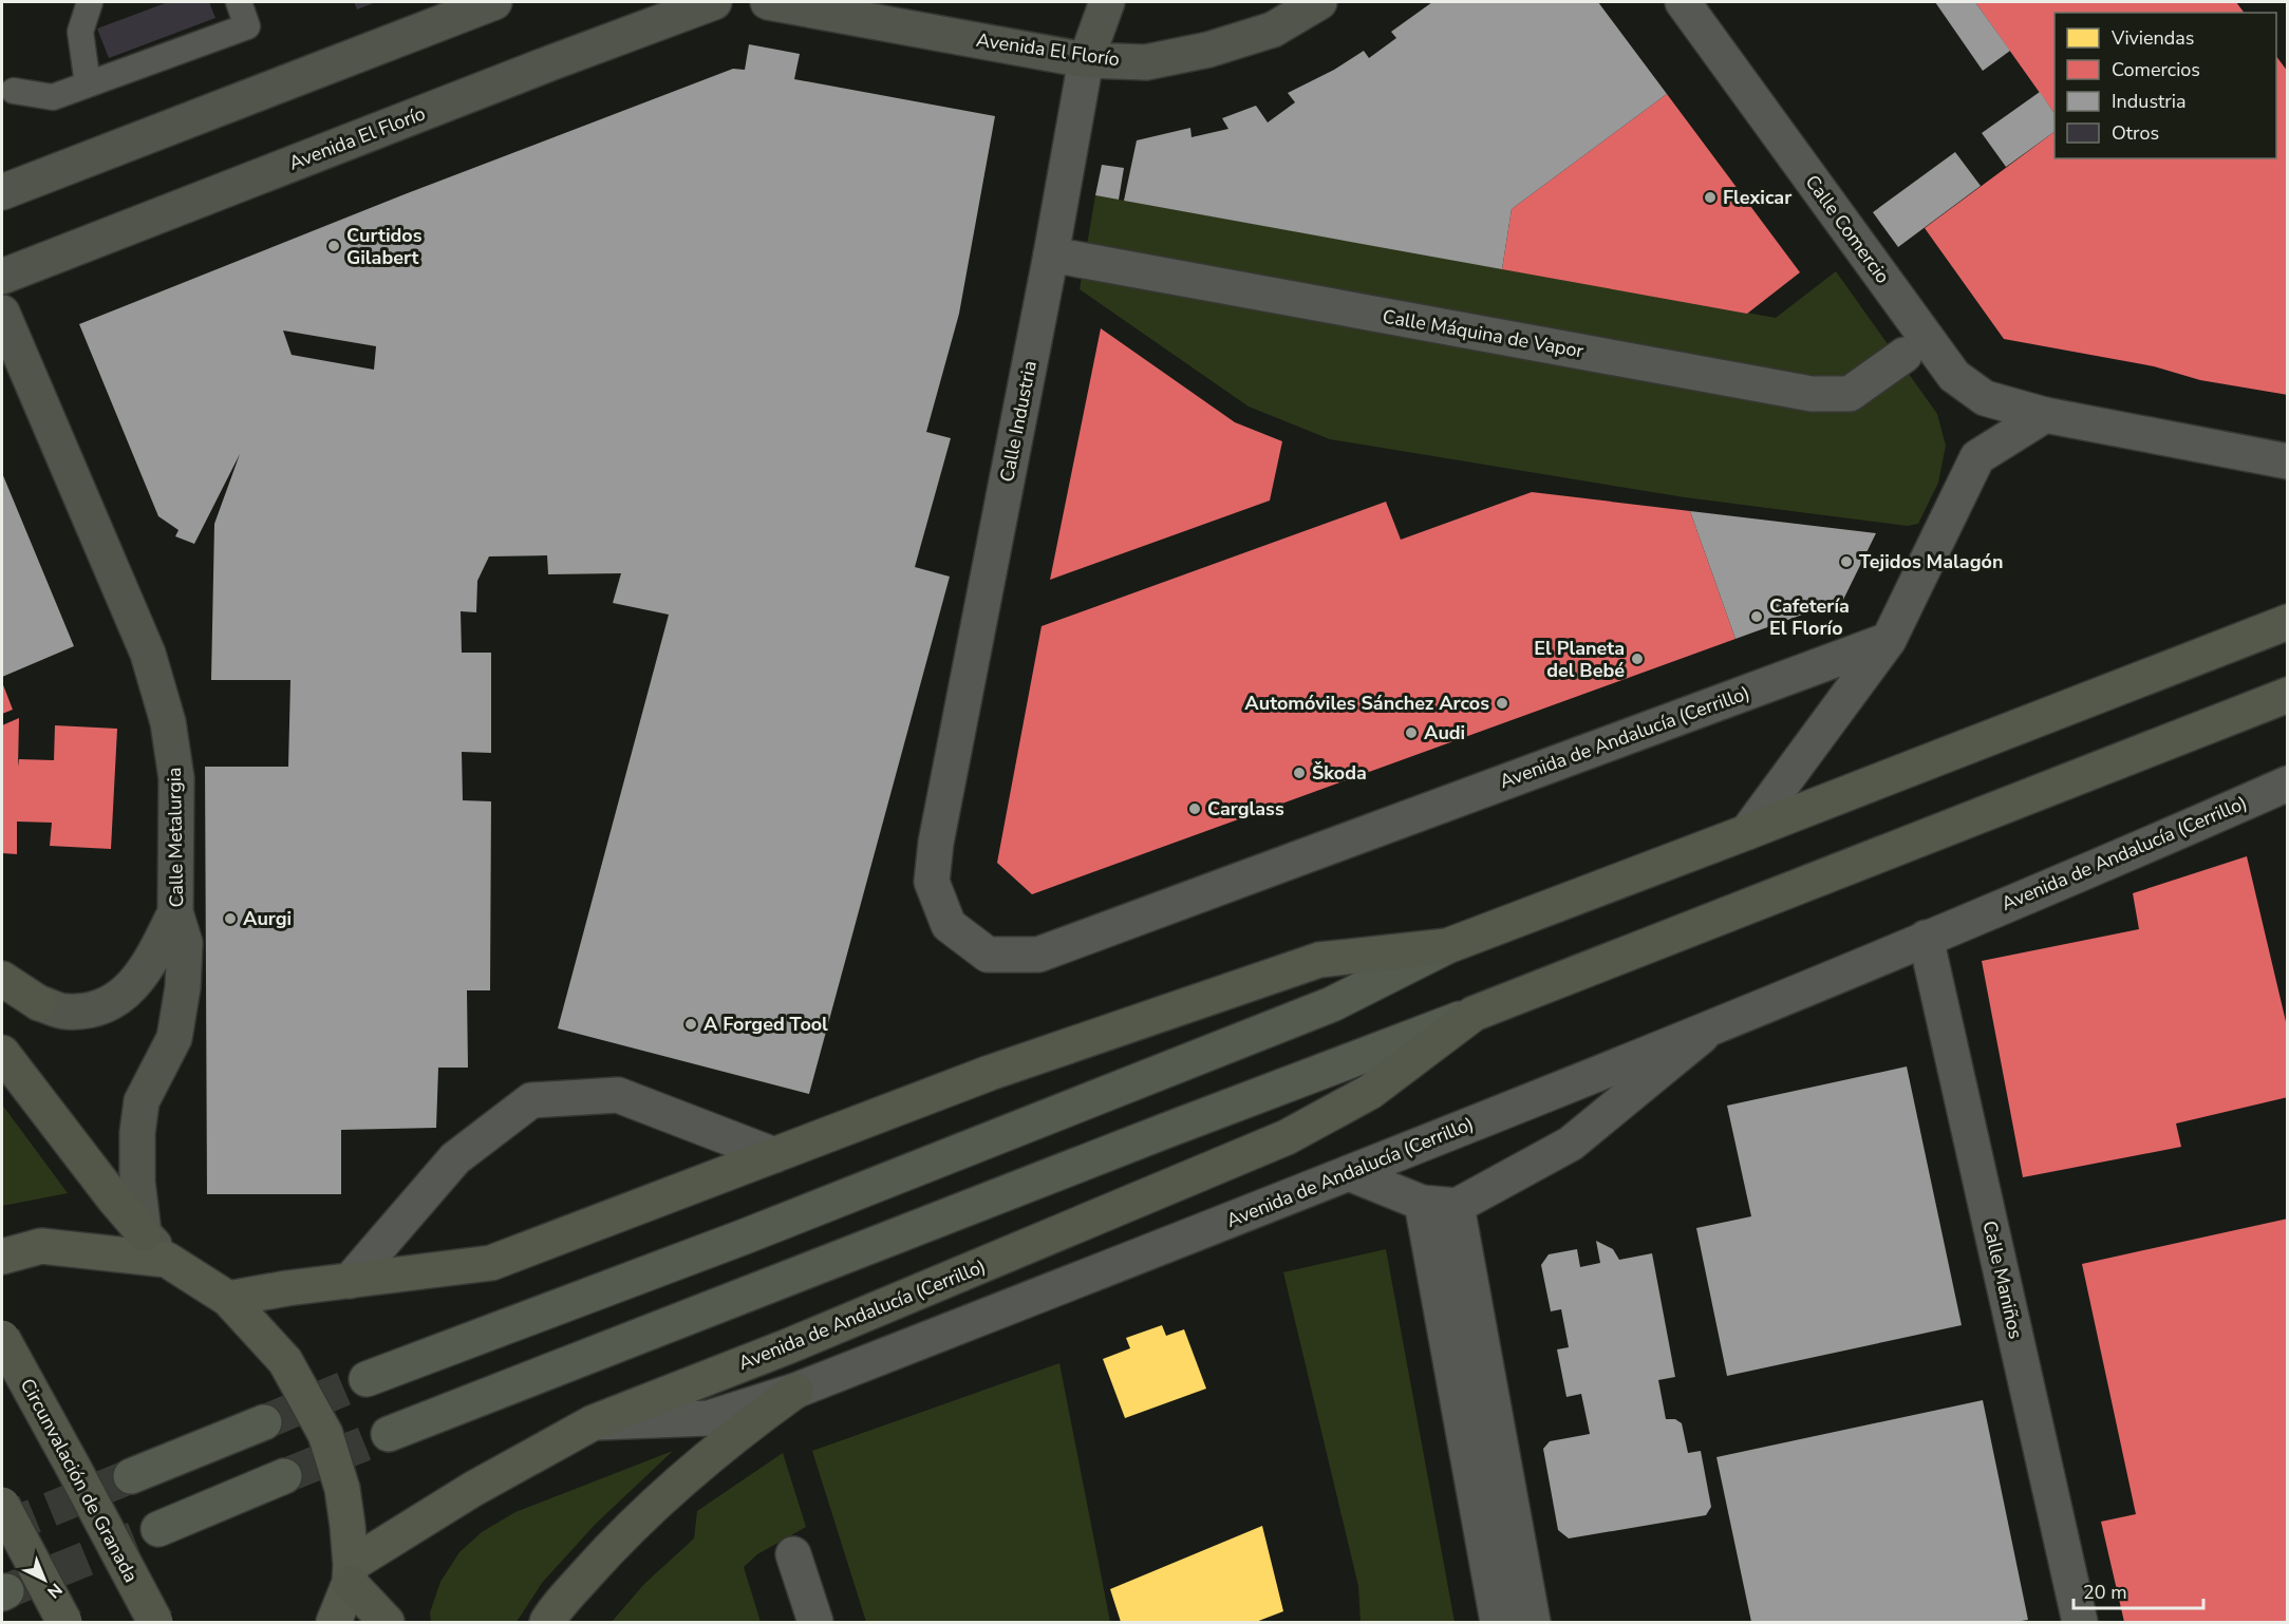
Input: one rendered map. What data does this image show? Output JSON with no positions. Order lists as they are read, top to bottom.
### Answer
{
  "streets": {
    "highway": ["Avenida de Andalucía (Cerrillo)", "Circunvalación de Granada"],
    "main road": ["Avenida El Florío", "Calle Industria", "Calle Metalurgia"],
    "street": ["Calle Comercio", "Calle Máquina de Vapor", "Calle Maniños"]
  },
  "crossings": [
    ["Avenida El Florío", "Calle Industria"],
    ["Calle Máquina de Vapor", "Calle Industria"],
    ["Calle Industria", "Avenida de Andalucía (Cerrillo)"],
    ["Avenida de Andalucía (Cerrillo)", "Calle Maniños"]
  ],
  "places": [
    "Flexicar",
    "Curtidos Gilabert",
    "Tejidos Malagón",
    "Cafetería El Florío",
    "El Planeta del Bebé",
    "Automóviles Sánchez Arcos",
    "Audi",
    "Škoda",
    "Carglass",
    "Aurgi",
    "A Forged Tool"
  ],
  "legend": [
    "Viviendas",
    "Comercios",
    "Industria",
    "Otros"
  ],
  "scale_bar": "20 m",
  "north": "bottom right"
}
